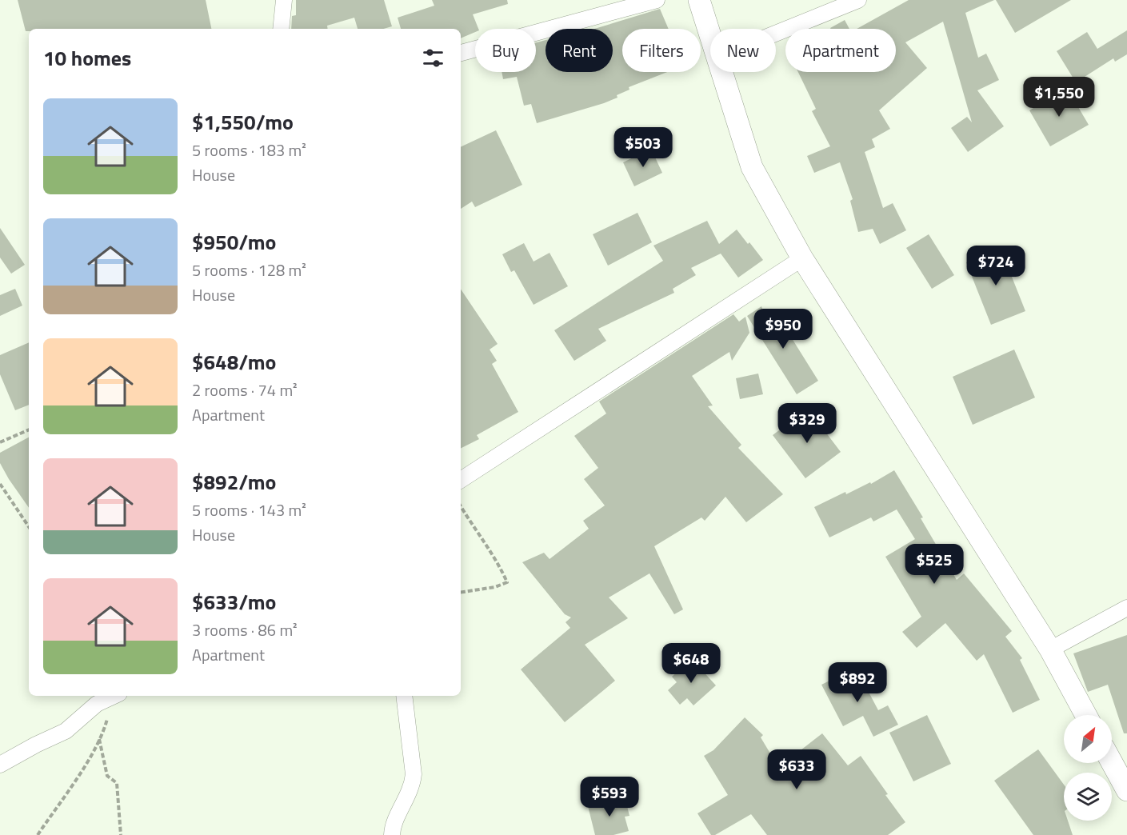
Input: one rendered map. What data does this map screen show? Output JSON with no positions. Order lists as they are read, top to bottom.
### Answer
{
  "north": "top right",
  "page": {
    "chip": [
      "Buy",
      "Rent",
      "Filters",
      "New",
      "Apartment"
    ],
    "heading": "10 homes",
    "price": [
      "$1,550",
      "$503",
      "$724",
      "$950",
      "$329",
      "$525",
      "$648",
      "$892",
      "$633",
      "$593"
    ],
    "list": [
      {
        "name": "$1,550/mo",
        "note": "5 rooms · 183 m² · House"
      },
      {
        "name": "$950/mo",
        "note": "5 rooms · 128 m² · House"
      },
      {
        "name": "$648/mo",
        "note": "2 rooms · 74 m² · Apartment"
      },
      {
        "name": "$892/mo",
        "note": "5 rooms · 143 m² · House"
      },
      {
        "name": "$633/mo",
        "note": "3 rooms · 86 m² · Apartment"
      }
    ]
  }
}
